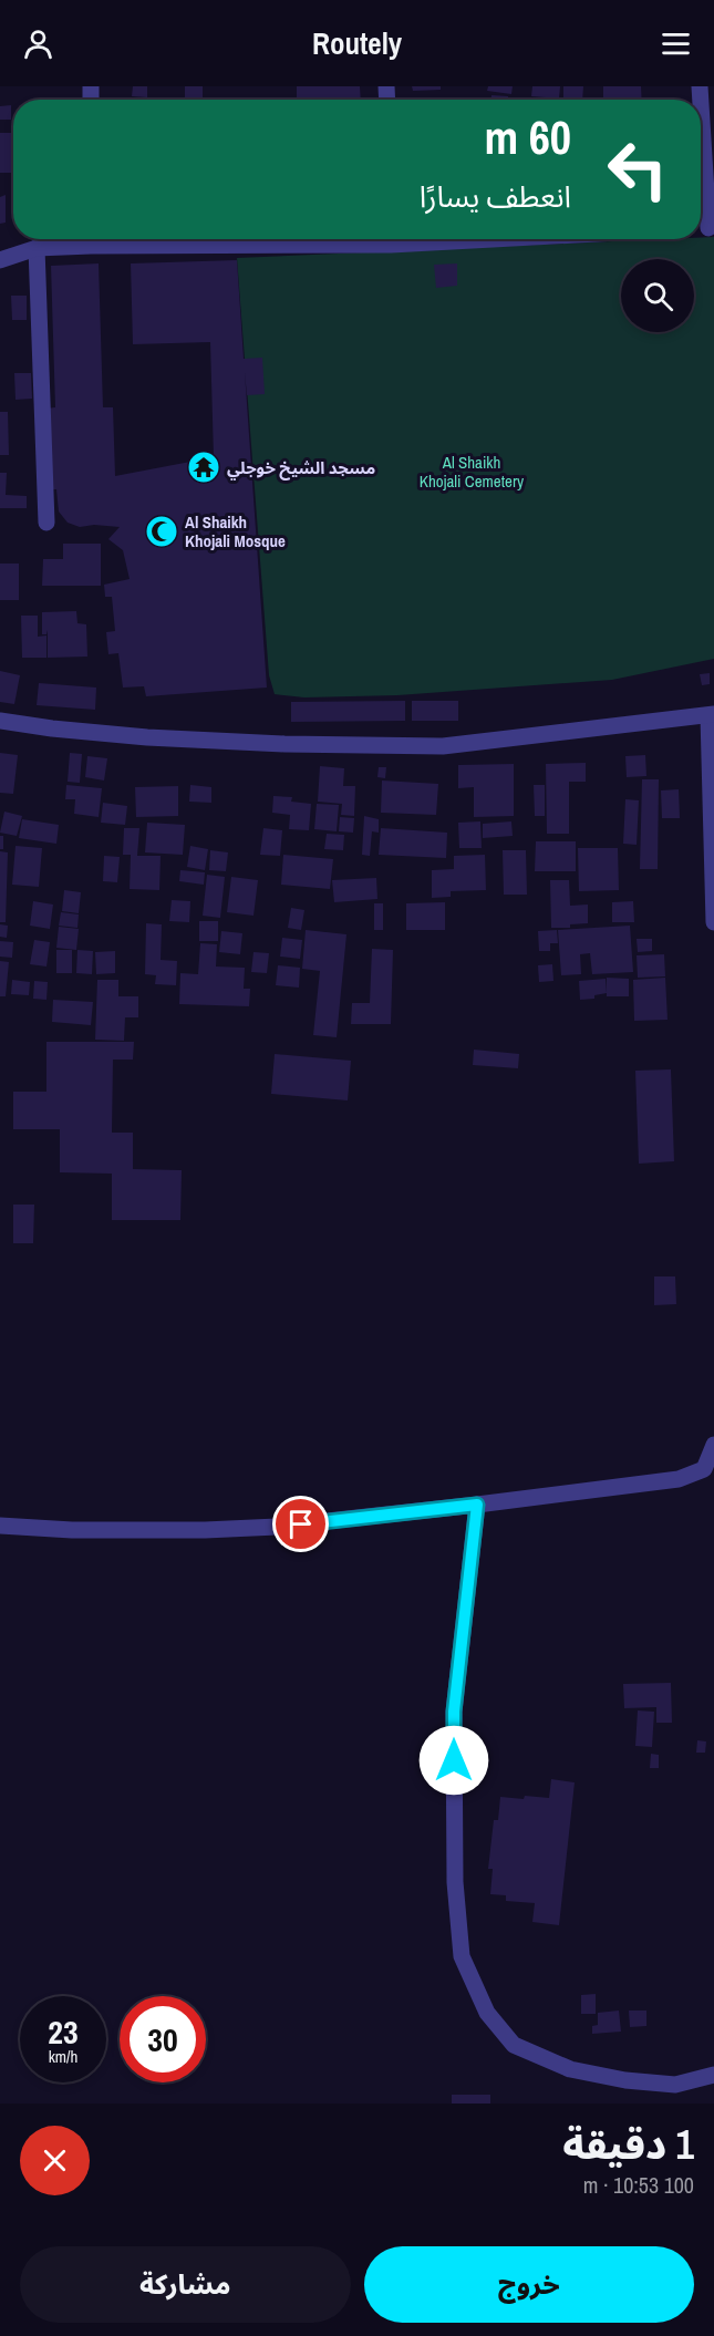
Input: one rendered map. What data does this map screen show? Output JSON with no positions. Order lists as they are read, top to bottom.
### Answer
{
  "parks": ["Al Shaikh Khojali Cemetery"],
  "places": {
    "temple": ["مسجد الشيخ خوجلي"],
    "mosque": ["Al Shaikh Khojali Mosque"]
  },
  "page": {
    "header": "Routely",
    "turn": ["60 m", "انعطف يسارًا"],
    "speed": "23 km/h",
    "limit": "30",
    "heading": ["1 دقيقة", "100 m · 10:53"],
    "buttons": ["خروج", "مشاركة"]
  }
}
